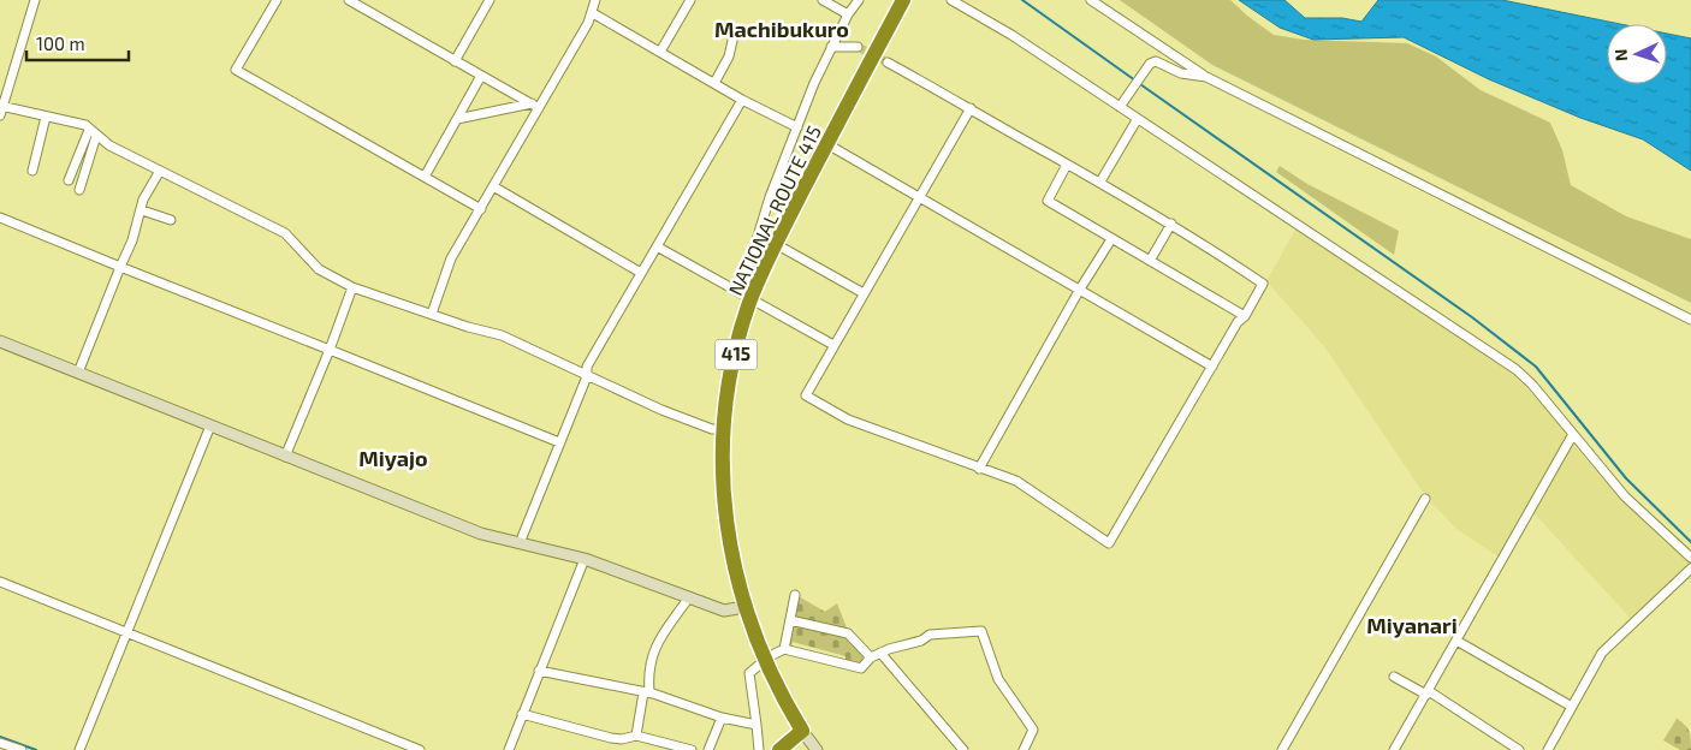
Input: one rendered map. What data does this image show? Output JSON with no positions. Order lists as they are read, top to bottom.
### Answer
{
  "streets": {
    "highway": ["NATIONAL ROUTE 415", "415"]
  },
  "districts": ["Machibukuro", "Miyajo", "Miyanari"],
  "scale_bar": "100 m",
  "north": "left"
}
